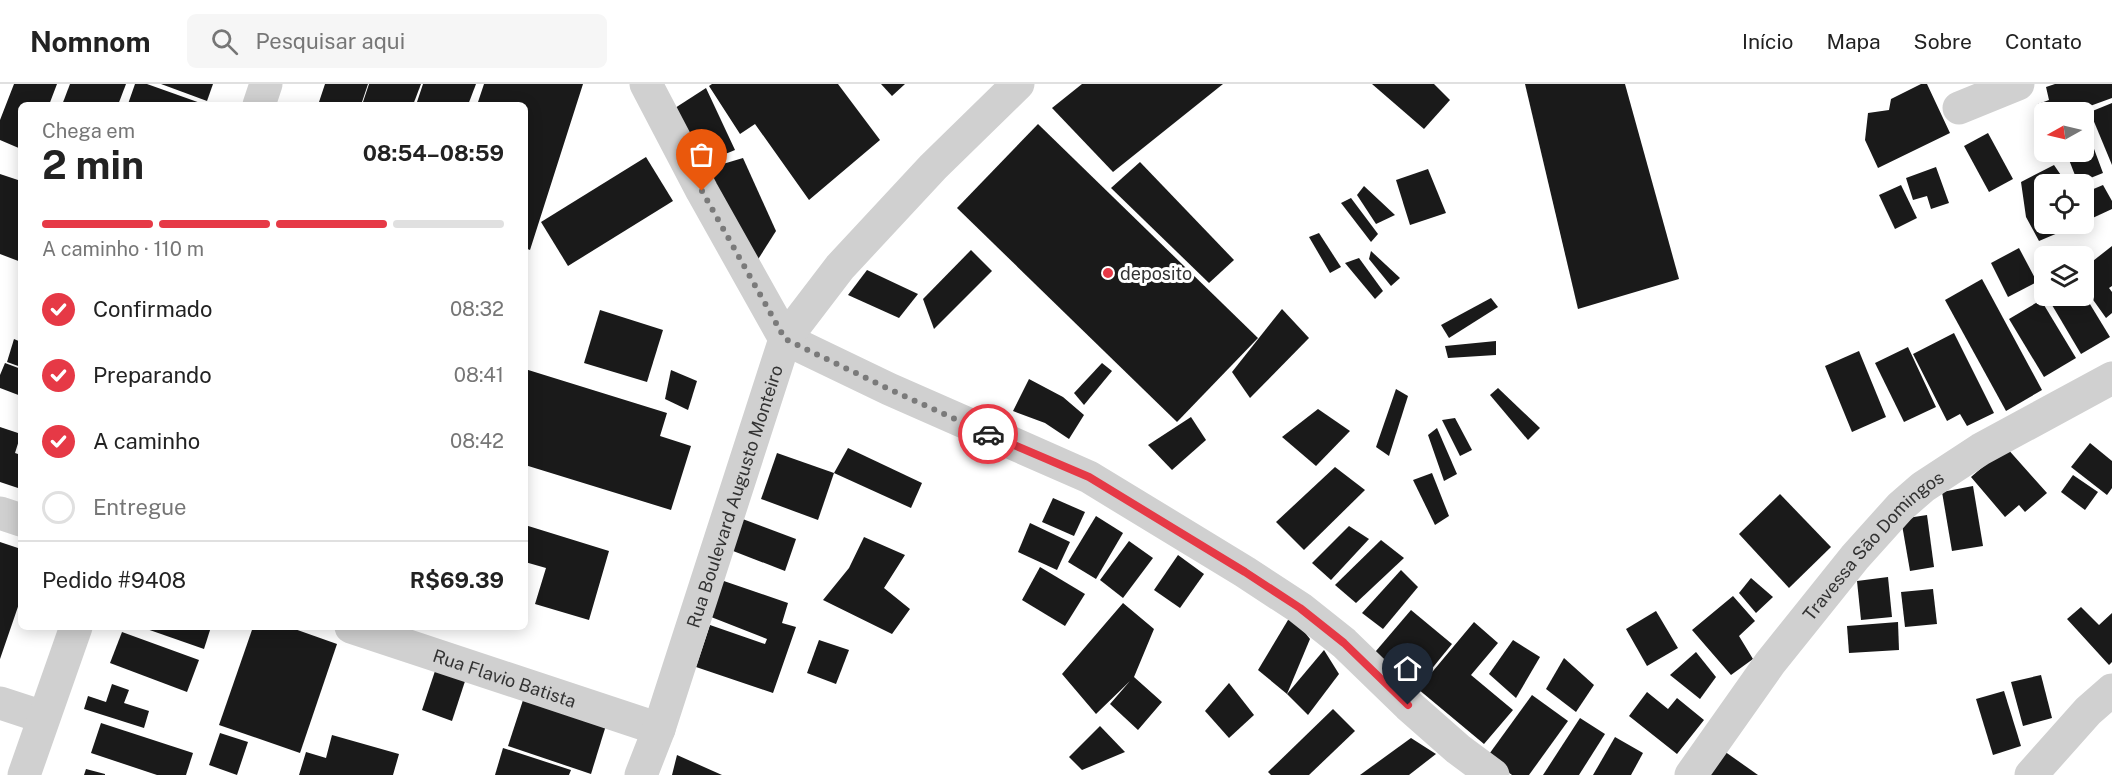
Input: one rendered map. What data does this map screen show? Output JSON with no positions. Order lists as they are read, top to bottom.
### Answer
{
  "streets": {
    "street": ["Rua Boulevard Augusto Monteiro", "Travessa São Domingos", "Rua Flavio Batista"]
  },
  "crossings": [
    ["Rua Boulevard Augusto Monteiro", "Rua Flavio Batista"]
  ],
  "places": ["deposito"],
  "north": "left",
  "page": {
    "header": "Nomnom",
    "search": "Pesquisar aqui",
    "nav": [
      "Início",
      "Mapa",
      "Sobre",
      "Contato"
    ],
    "heading": ["2 min", "Chega em", "08:54–08:59"],
    "panel": ["Pedido #9408", "R$69.39"],
    "bar": "A caminho · 110 m",
    "list": [
      ["Confirmado", "08:32"],
      ["Preparando", "08:41"],
      ["A caminho", "08:42"],
      "Entregue"
    ]
  }
}
